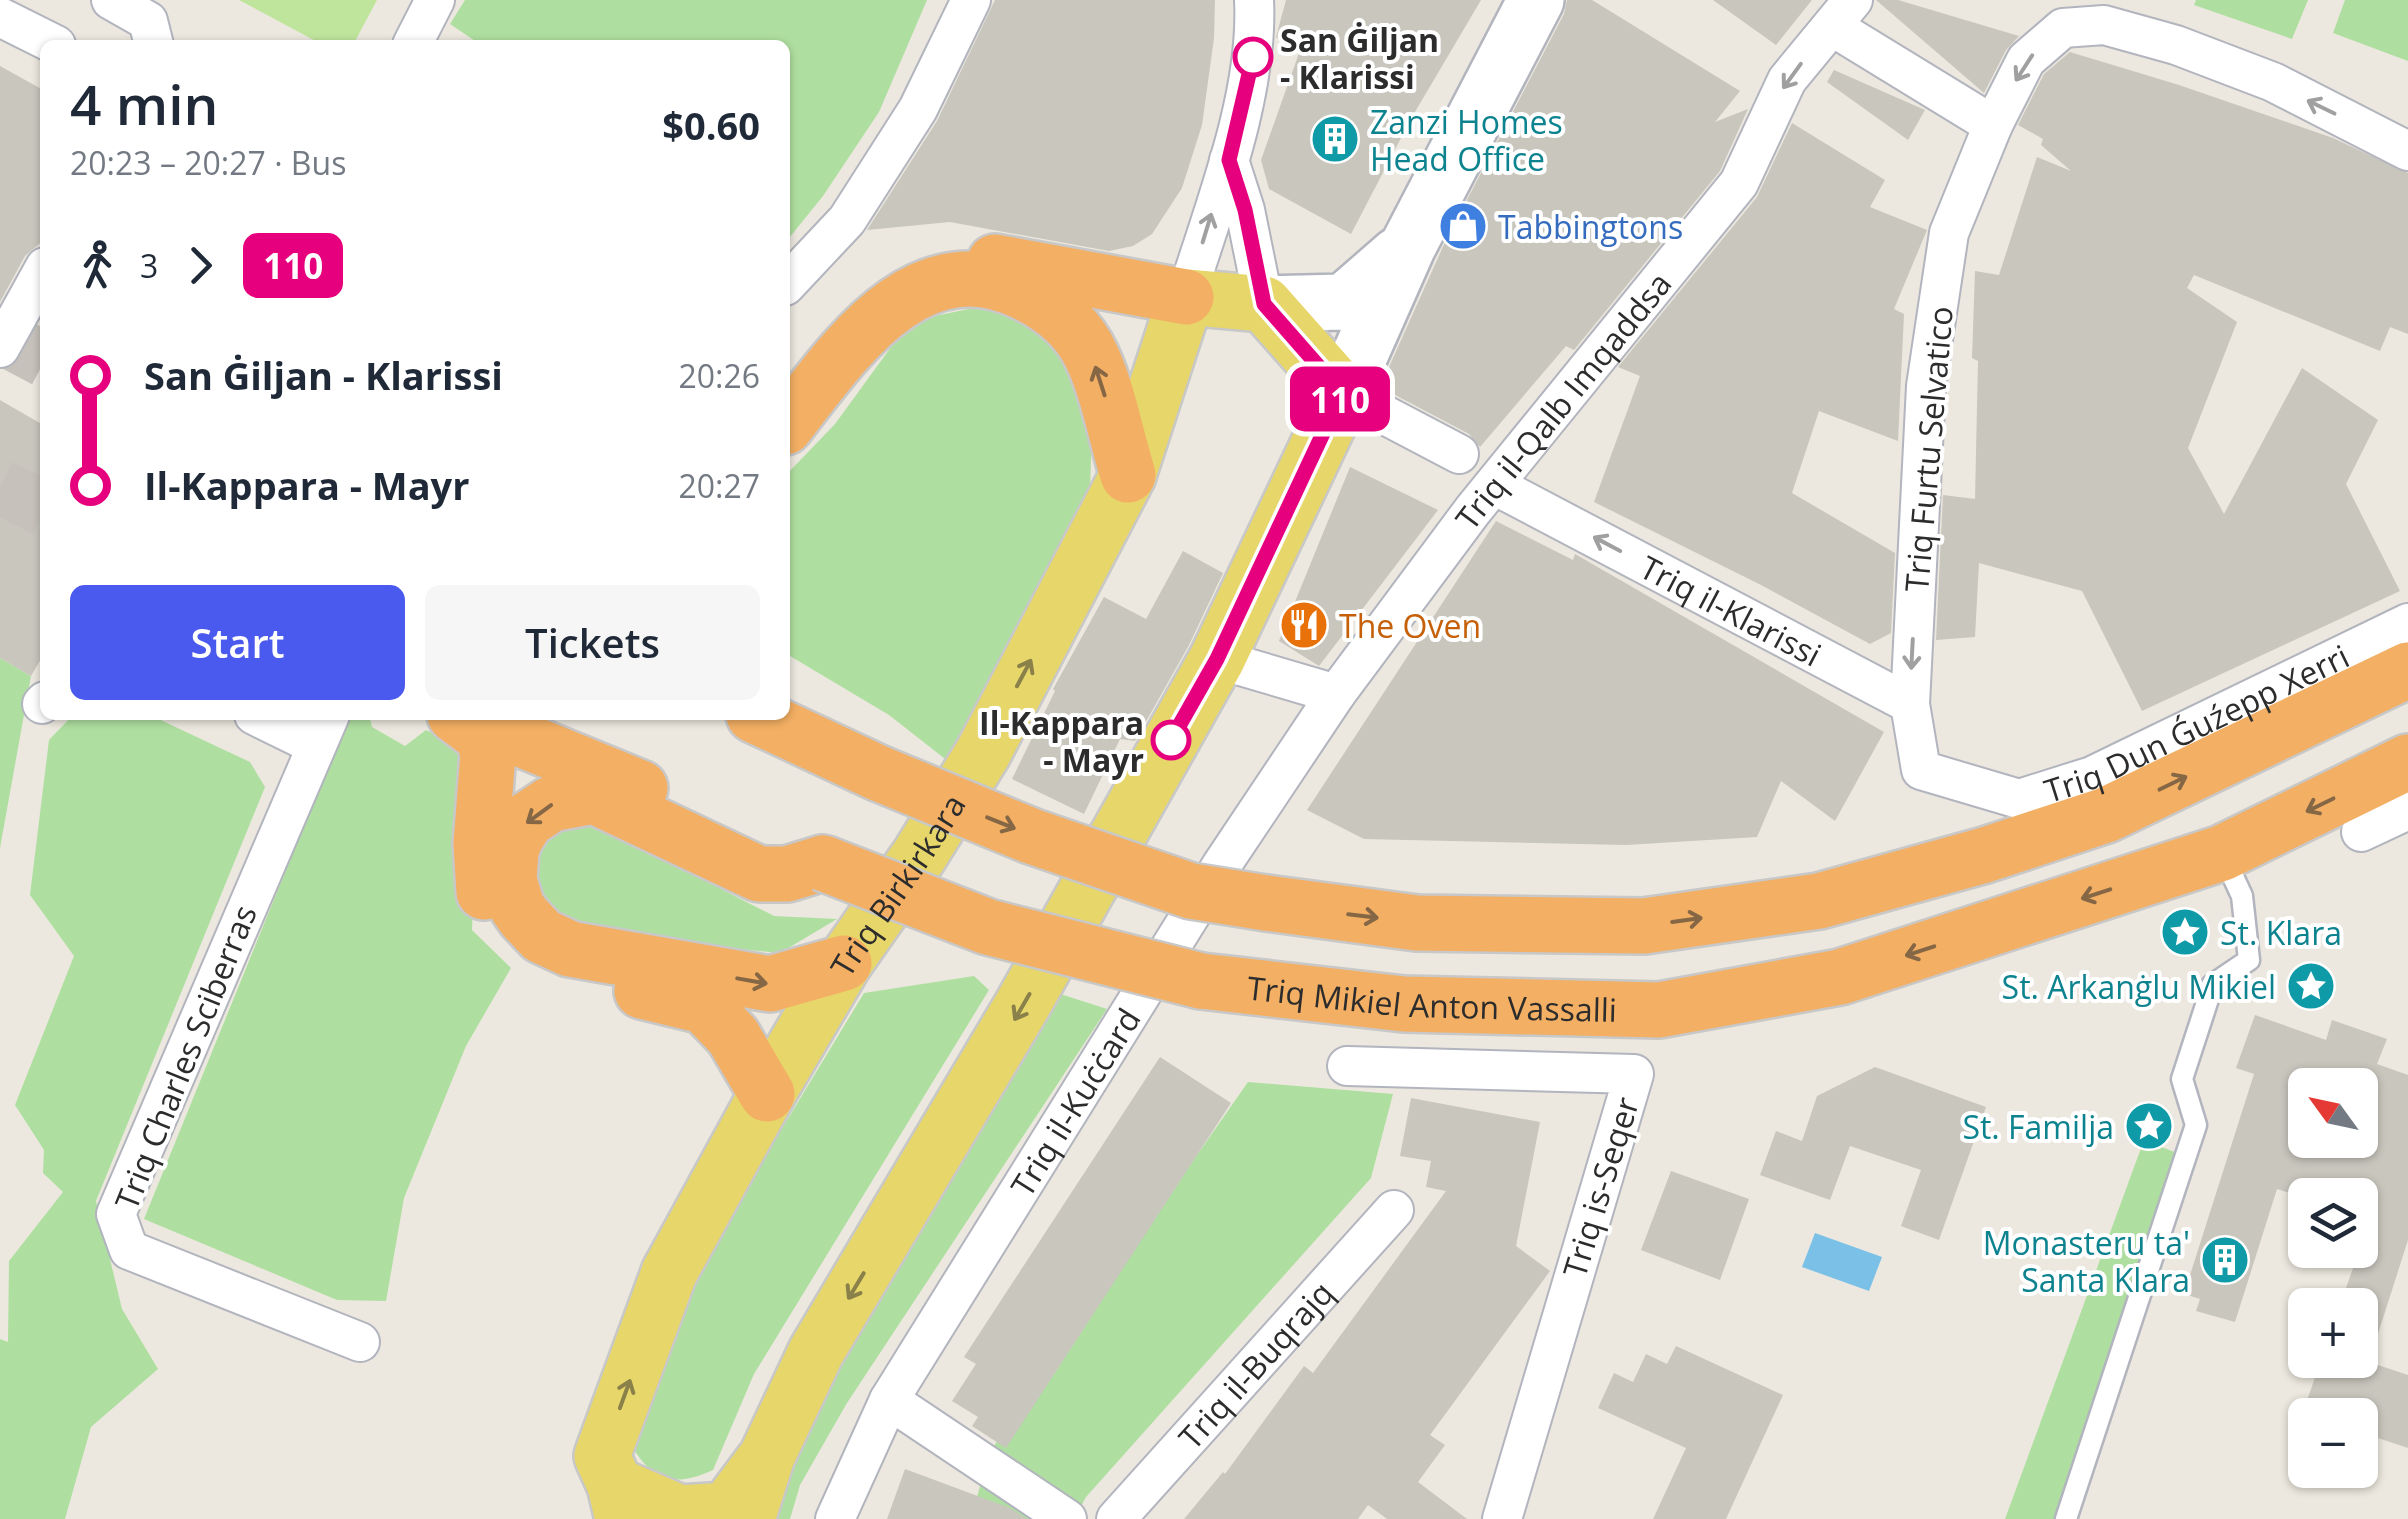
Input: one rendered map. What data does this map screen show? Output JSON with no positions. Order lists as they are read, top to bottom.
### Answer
{
  "streets": {
    "highway": ["Triq Mikiel Anton Vassalli"],
    "main road": ["Triq Birkirkara"],
    "street": [
      "Triq il-Qalb Imqaddsa",
      "Triq Furtu Selvatico",
      "Triq il-Klarissi",
      "Triq Dun Ǵuźepp Xerri",
      "Triq Charles Sciberras",
      "Triq il-Kuċċard",
      "Triq is-Seqer",
      "Triq il-Buqrajq"
    ]
  },
  "crossings": [
    ["Triq il-Qalb Imqaddsa", "Triq il-Klarissi"],
    ["Triq il-Qalb Imqaddsa", "Triq il-Kuċċard"],
    ["Triq Furtu Selvatico", "Triq il-Klarissi"],
    ["Triq Furtu Selvatico", "Triq Dun Ǵuźepp Xerri"],
    ["Triq il-Klarissi", "Triq Dun Ǵuźepp Xerri"]
  ],
  "one_way": ["Triq il-Qalb Imqaddsa", "Triq il-Klarissi"],
  "places": {
    "other": ["San Ġiljan - Klarissi", "Il-Kappara - Mayr"],
    "building": ["Zanzi Homes Head Office", "Monasteru ta' Santa Klara"],
    "shop": ["Tabbingtons"],
    "restaurant": ["The Oven"],
    "place": ["St. Klara", "St. Arkanġlu Mikiel", "St. Familja"]
  },
  "lines": ["bus line 110"],
  "north": "top left",
  "page": {
    "on_map": "110",
    "heading": ["4 min", "20:23 – 20:27 · Bus", "$0.60"],
    "legs": ["3", "110"],
    "list": [
      {
        "name": "San Ġiljan - Klarissi",
        "value": "20:26"
      },
      {
        "name": "Il-Kappara - Mayr",
        "value": "20:27"
      }
    ],
    "buttons": ["Start", "Tickets"],
    "map_buttons": ["+", "−"]
  }
}
